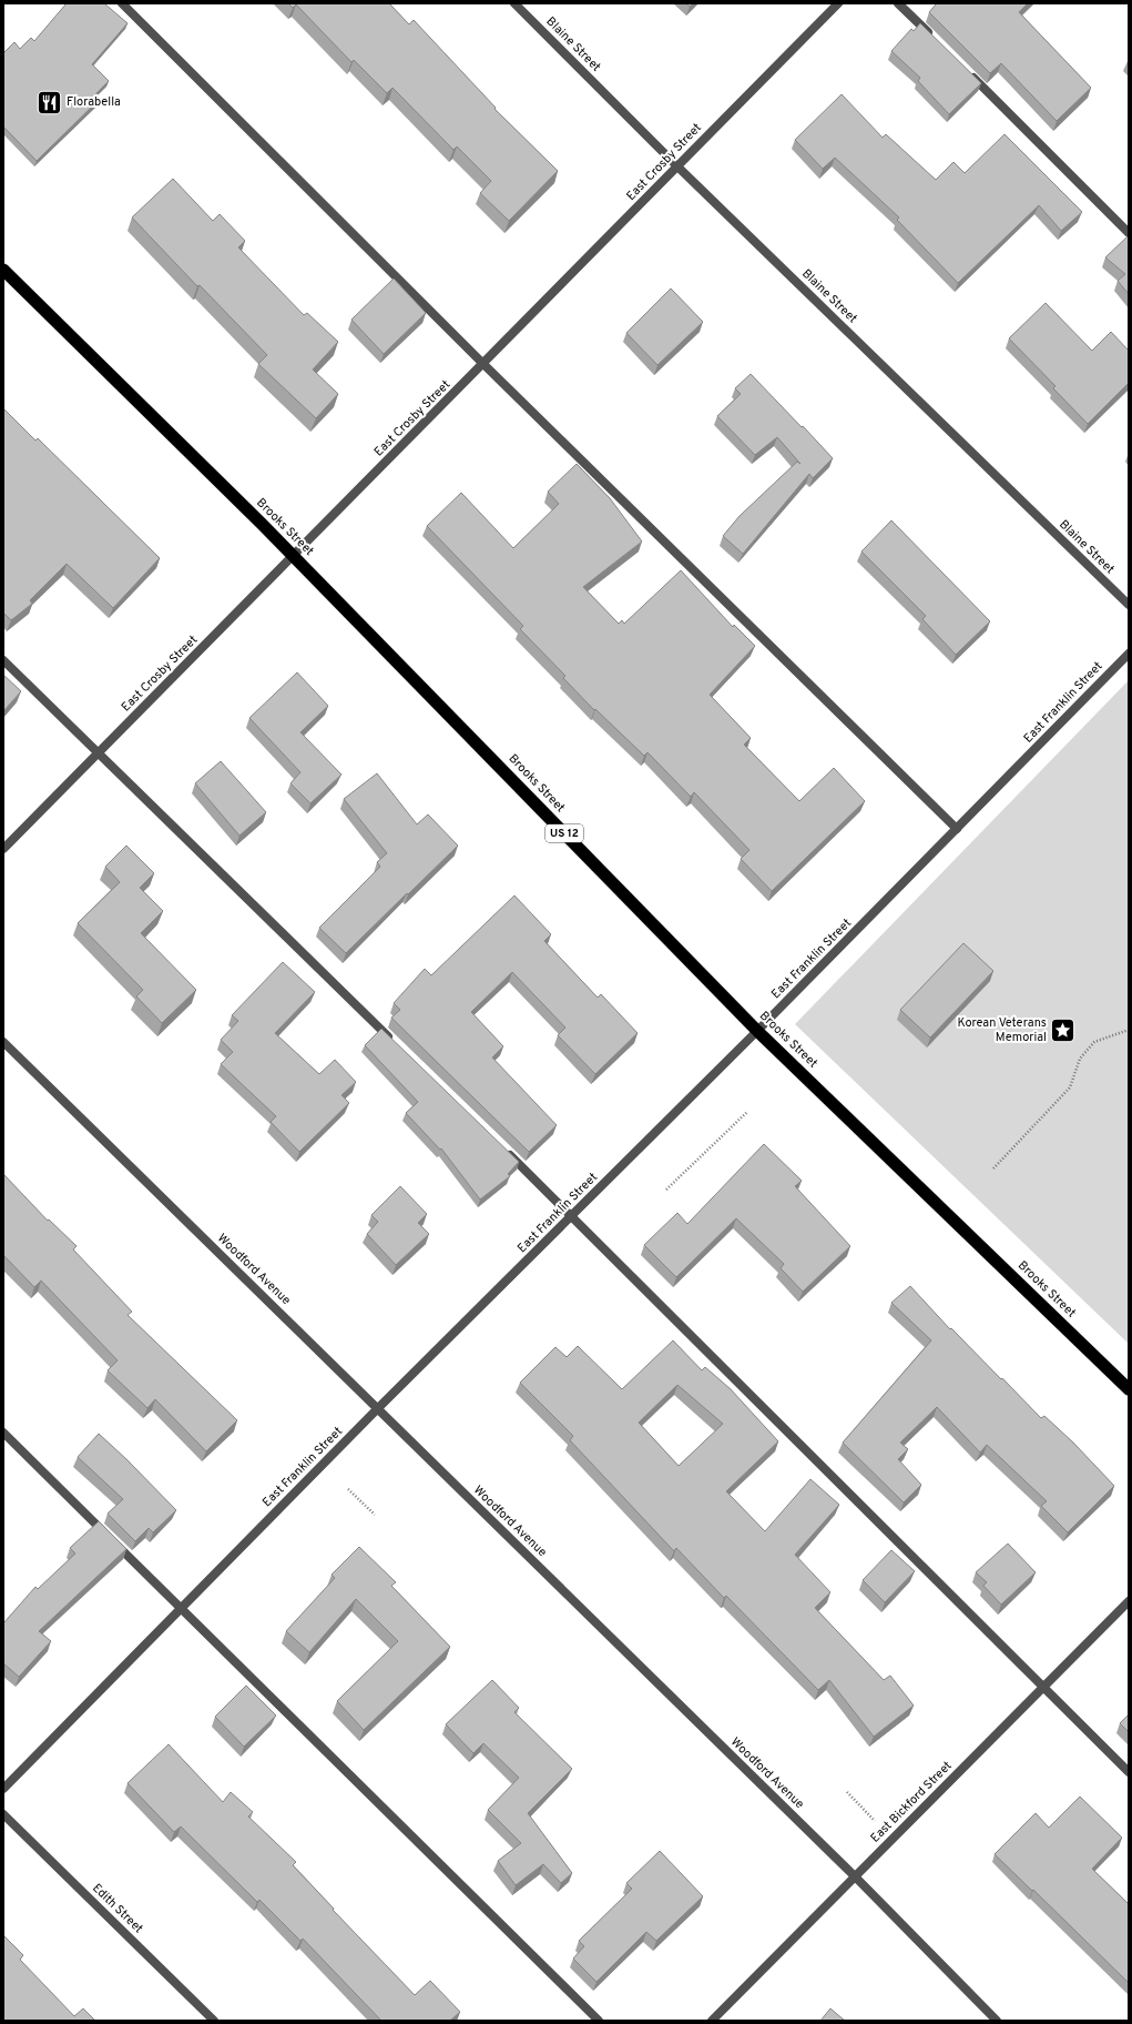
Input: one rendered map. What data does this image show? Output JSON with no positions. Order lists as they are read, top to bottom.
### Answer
{
  "streets": {
    "highway": ["Brooks Street", "US 12"],
    "street": [
      "Blaine Street",
      "East Crosby Street",
      "East Franklin Street",
      "Woodford Avenue",
      "East Bickford Street",
      "Edith Street"
    ]
  },
  "crossings": [
    ["Blaine Street", "East Crosby Street"],
    ["East Crosby Street", "Brooks Street"],
    ["Brooks Street", "East Franklin Street"],
    ["East Franklin Street", "Woodford Avenue"],
    ["Woodford Avenue", "East Bickford Street"]
  ],
  "places": {
    "restaurant": ["Florabella"],
    "place": ["Korean Veterans Memorial"]
  }
}
